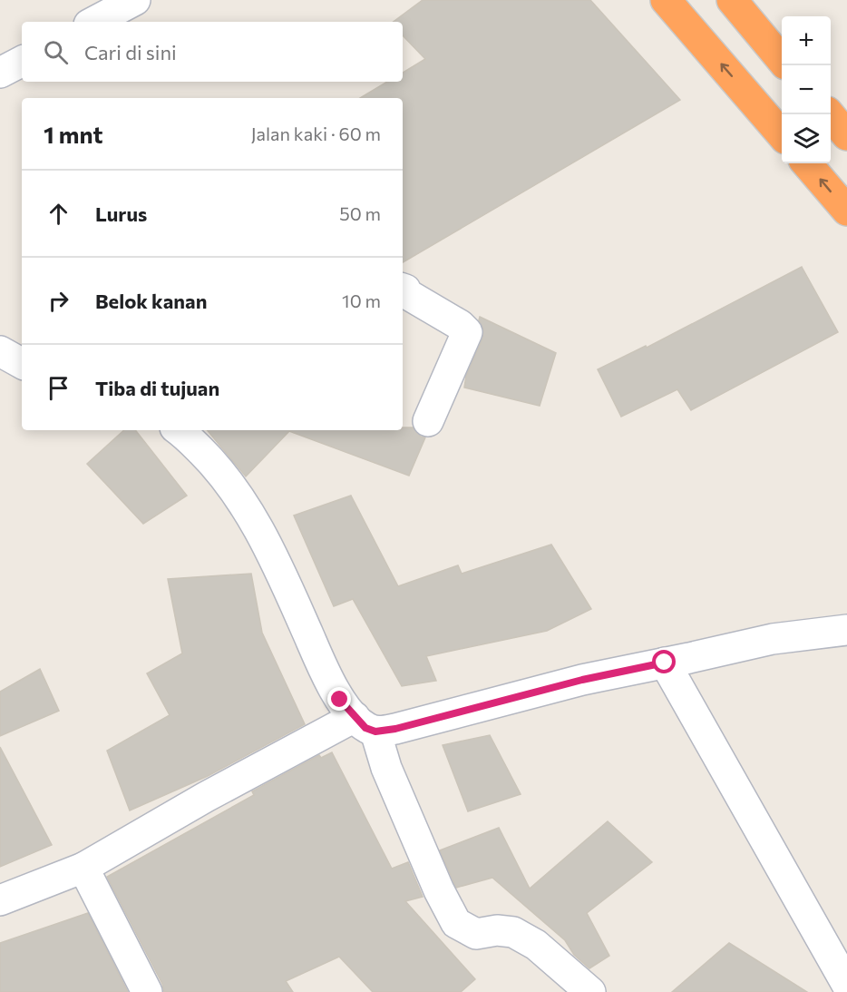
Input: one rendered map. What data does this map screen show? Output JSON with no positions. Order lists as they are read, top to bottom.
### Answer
{
  "page": {
    "map_buttons": ["+", "−"],
    "search": "Cari di sini",
    "heading": ["1 mnt", "Jalan kaki · 60 m"],
    "list": [
      ["Lurus", "50 m"],
      ["Belok kanan", "10 m"],
      "Tiba di tujuan"
    ]
  }
}
